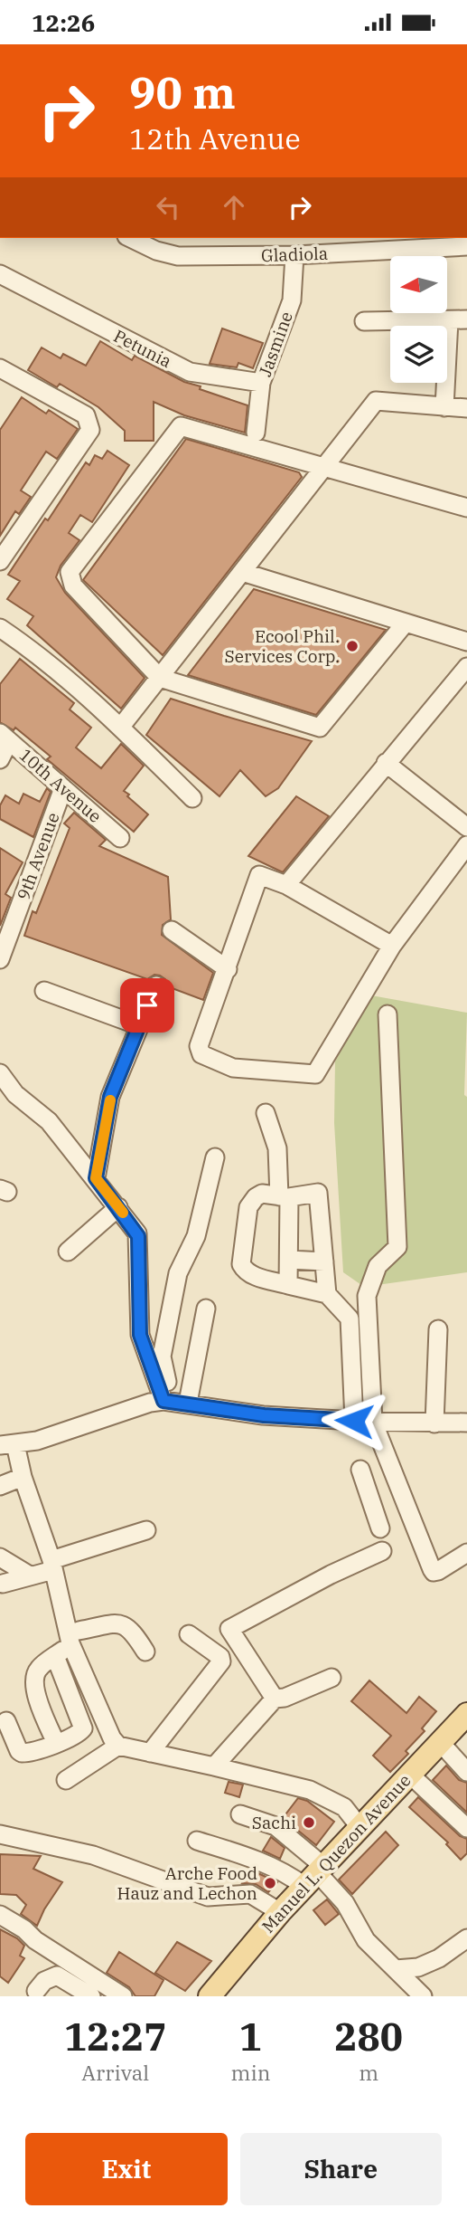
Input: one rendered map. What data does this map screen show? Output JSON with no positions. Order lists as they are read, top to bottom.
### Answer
{
  "streets": {
    "main road": ["Manuel L. Quezon Avenue"],
    "street": [
      "Gladiola",
      "Jasmine",
      "Petunia",
      "10th Avenue",
      "9th Avenue"
    ]
  },
  "crossings": [
    ["Gladiola", "Jasmine"],
    ["Jasmine", "Petunia"],
    ["10th Avenue", "9th Avenue"]
  ],
  "places": ["Ecool Phil. Services Corp.", "Sachi", "Arche Food Hauz and Lechon"],
  "north": "left",
  "page": {
    "status": "12:26",
    "turn": ["90 m", "12th Avenue"],
    "eta": [
      "12:27",
      "Arrival",
      "1",
      "min",
      "280",
      "m"
    ],
    "buttons": ["Exit", "Share"]
  }
}
